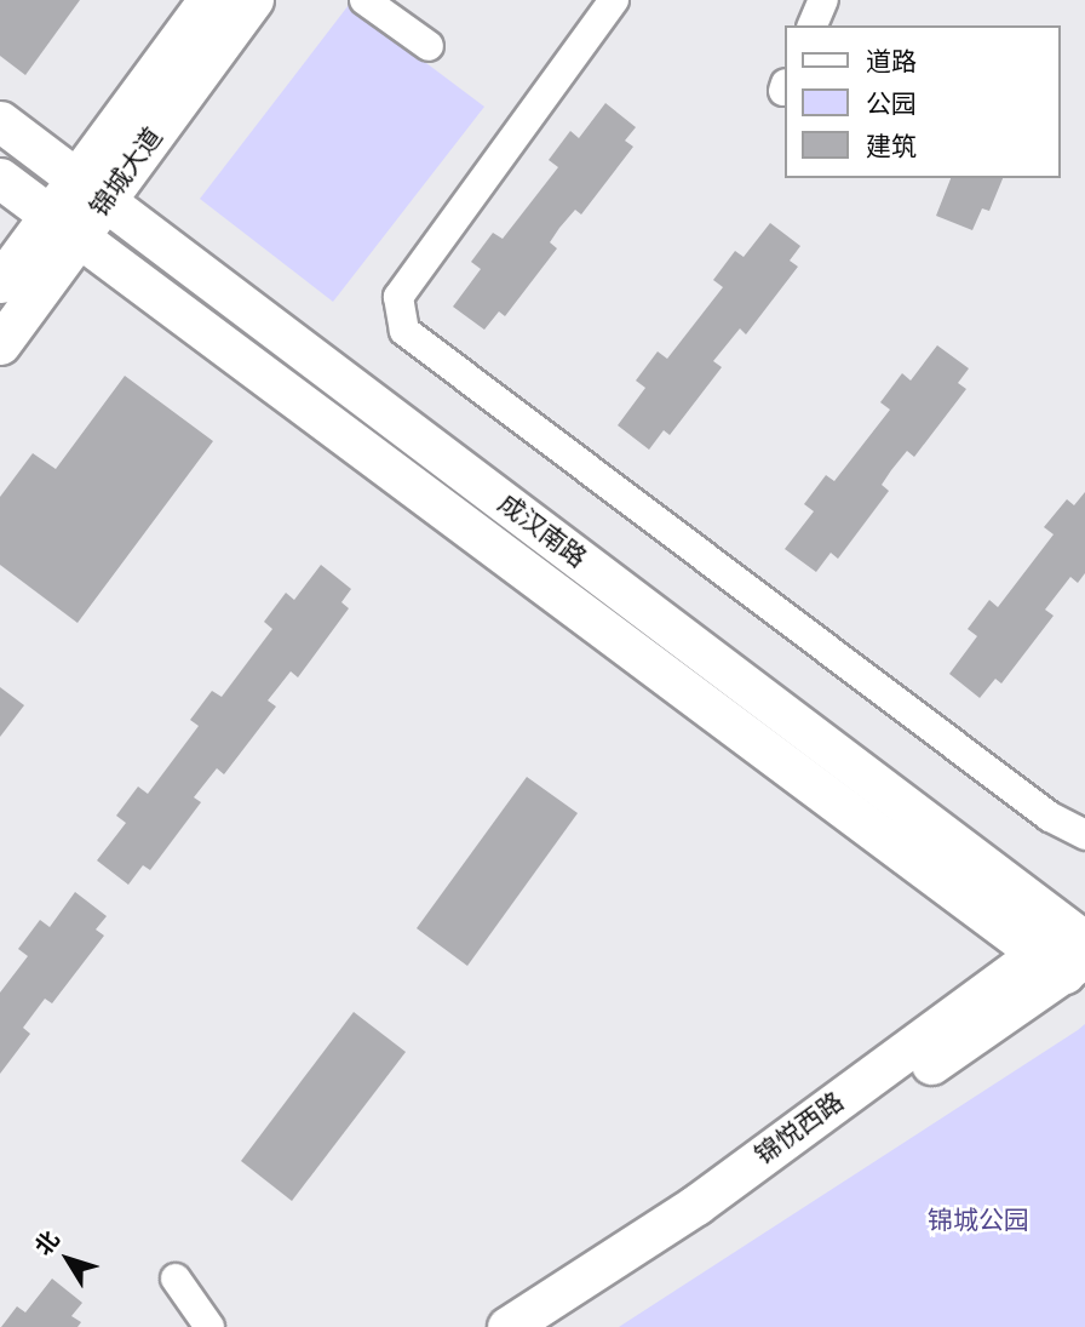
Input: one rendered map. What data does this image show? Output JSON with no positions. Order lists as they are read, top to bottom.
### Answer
{
  "streets": {
    "main road": ["锦城大道", "成汉南路", "锦悦西路"]
  },
  "crossings": [
    ["锦城大道", "成汉南路"],
    ["成汉南路", "锦悦西路"]
  ],
  "parks": ["锦城公园"],
  "legend": ["道路", "公园", "建筑"],
  "north": "top left"
}
